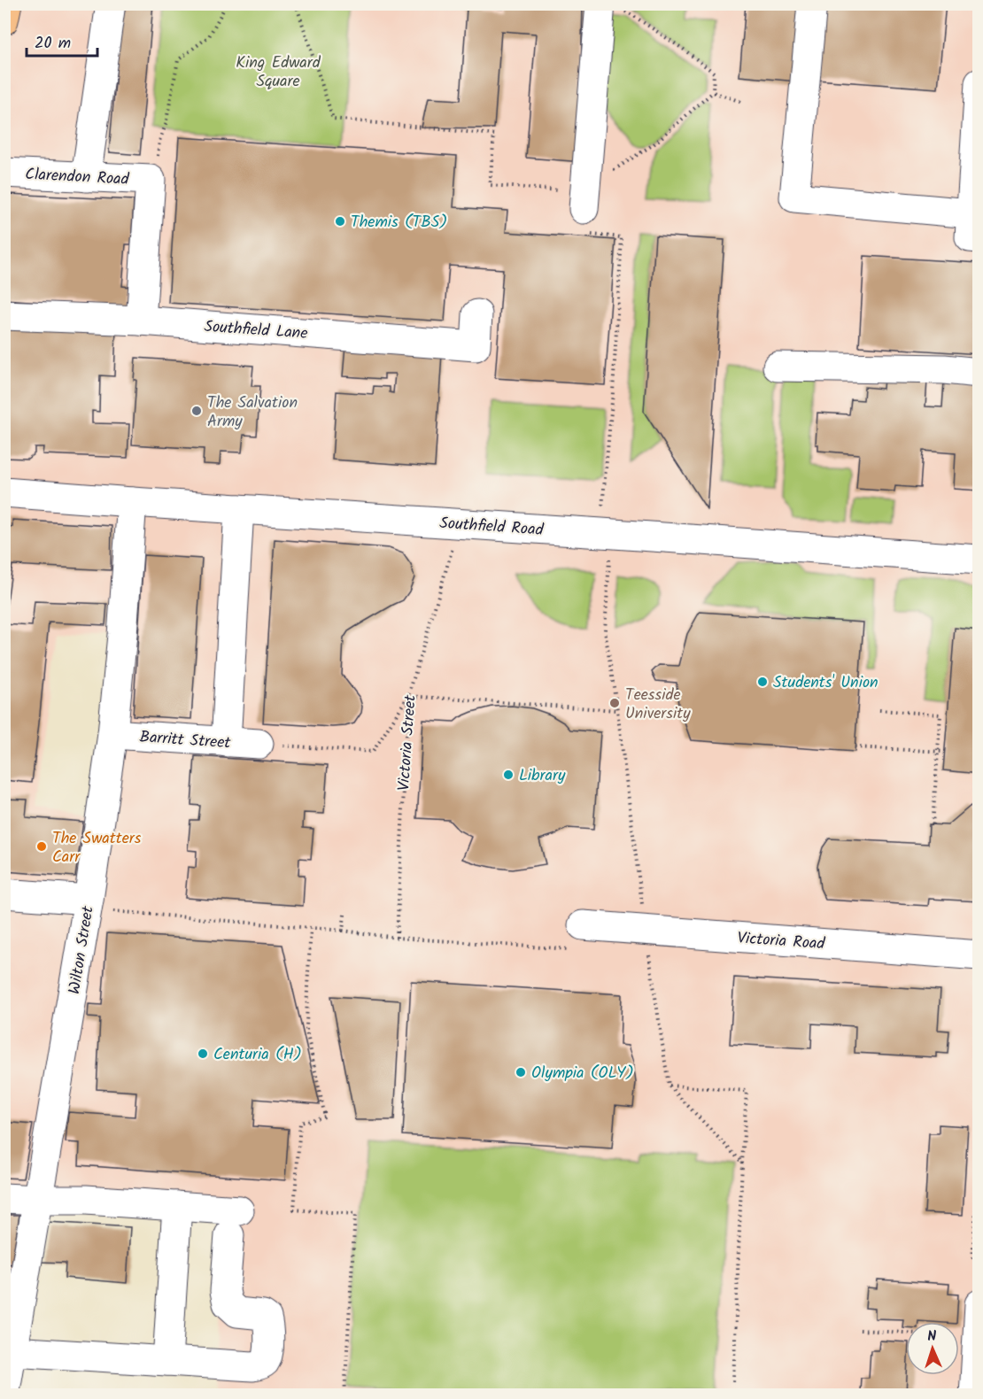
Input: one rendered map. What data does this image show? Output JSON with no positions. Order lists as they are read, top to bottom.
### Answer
{
  "streets": {
    "street": [
      "Clarendon Road",
      "Southfield Lane",
      "Southfield Road",
      "Barritt Street",
      "Victoria Road",
      "Wilton Street"
    ],
    "path": ["Victoria Street"]
  },
  "crossings": [
    ["Southfield Road", "Victoria Street"],
    ["Southfield Road", "Wilton Street"],
    ["Barritt Street", "Wilton Street"]
  ],
  "parks": ["King Edward Square"],
  "places": [
    "Themis (TBS)",
    "The Salvation Army",
    "Students' Union",
    "Teesside University",
    "Library",
    "The Swatters Carr",
    "Centuria (H)",
    "Olympia (OLY)"
  ],
  "scale_bar": "20 m",
  "north": "top"
}
